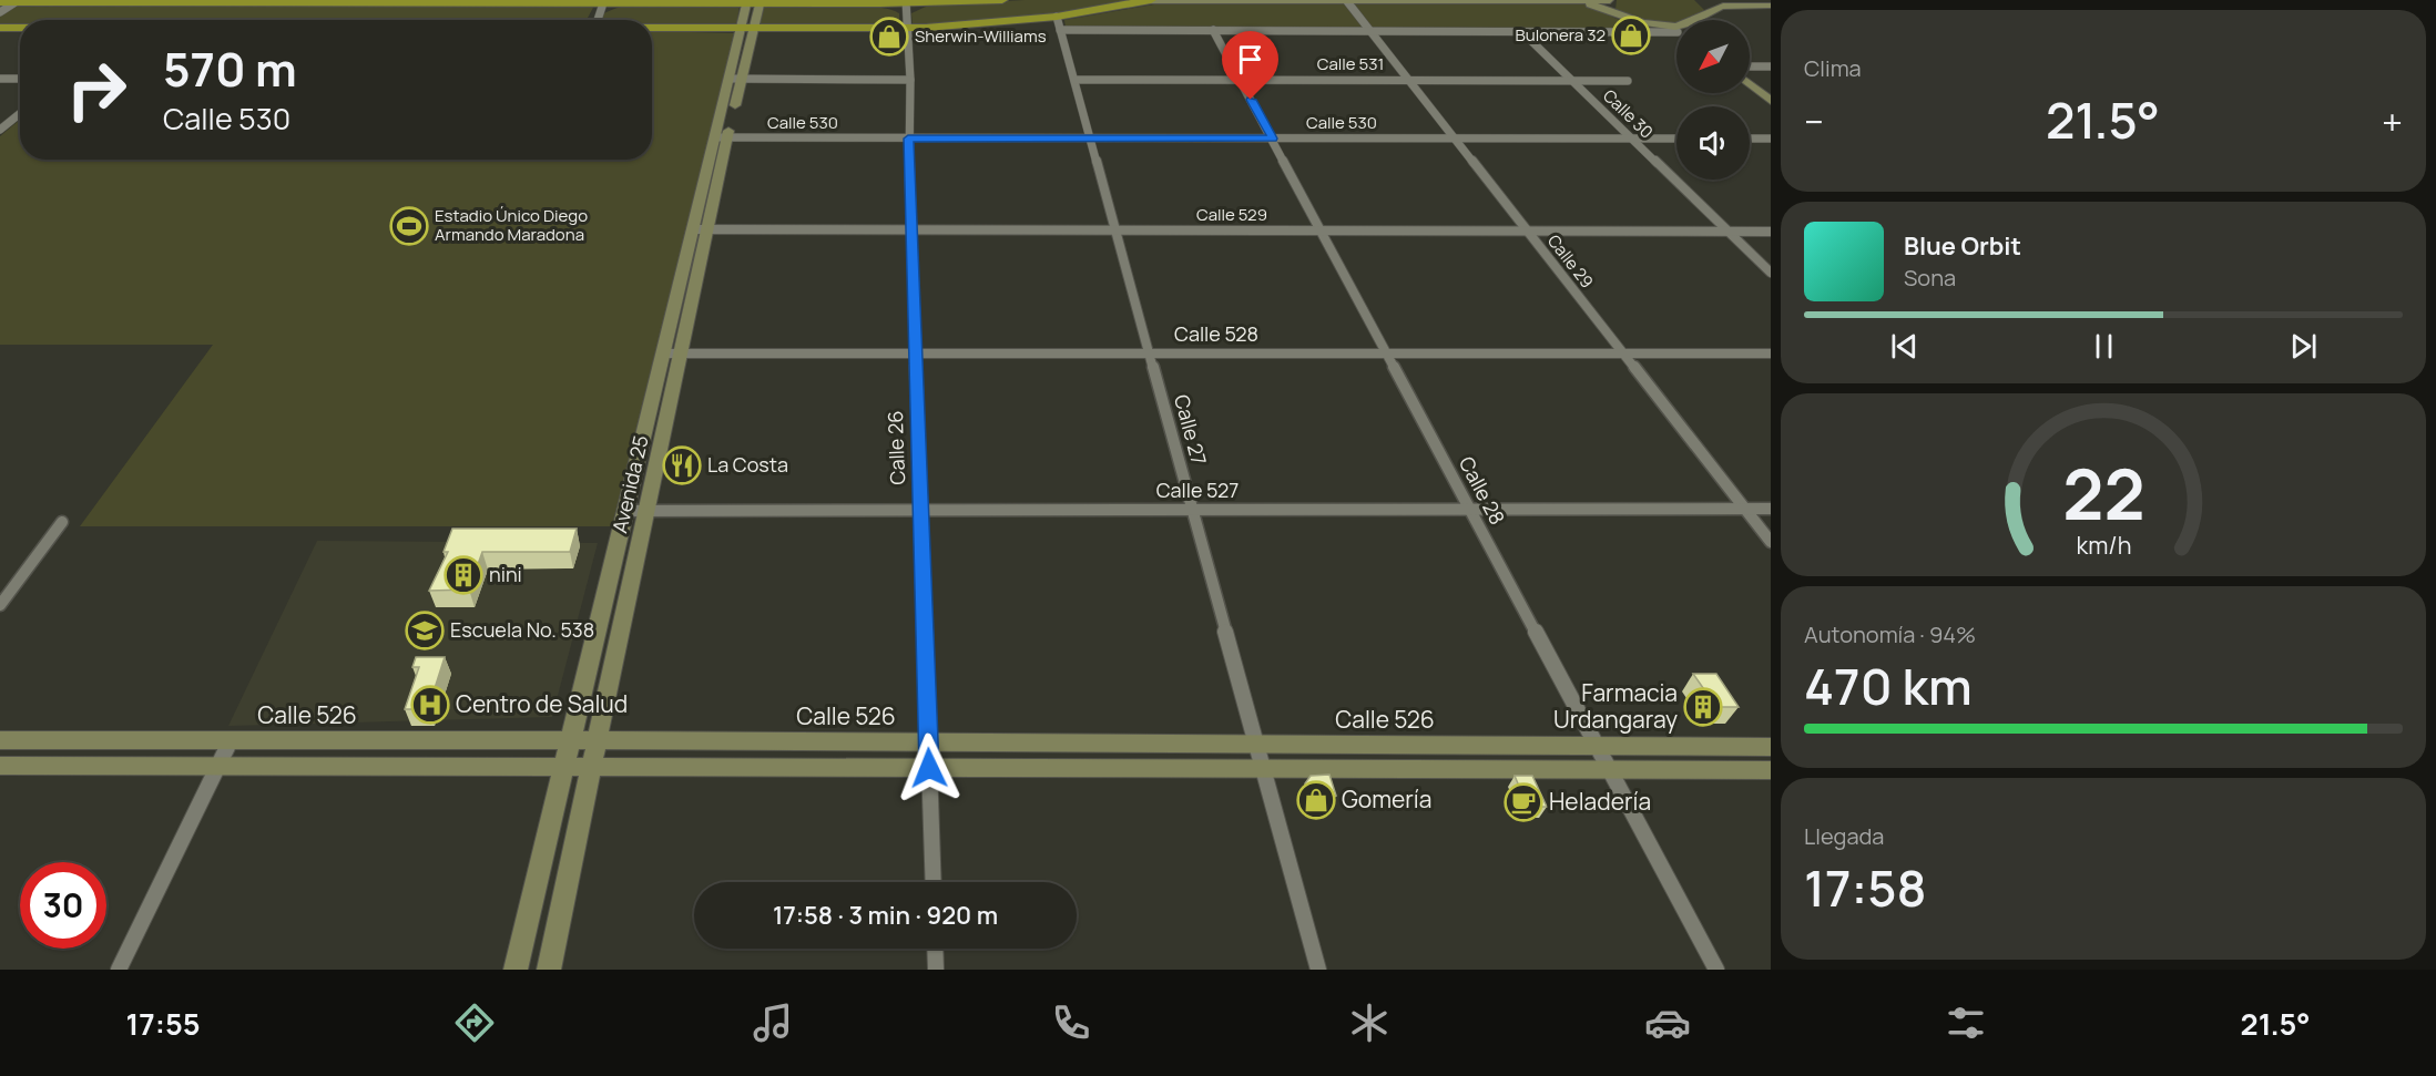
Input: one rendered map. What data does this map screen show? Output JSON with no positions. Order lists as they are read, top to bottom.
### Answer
{
  "streets": {
    "main road": ["Avenida 25", "Calle 526"],
    "street": [
      "Calle 531",
      "Calle 30",
      "Calle 530",
      "Calle 529",
      "Calle 29",
      "Calle 528",
      "Calle 27",
      "Calle 26",
      "Calle 527",
      "Calle 28"
    ]
  },
  "crossings": [
    ["Calle 531", "Calle 30"],
    ["Calle 531", "Calle 29"],
    ["Calle 531", "Calle 27"],
    ["Calle 531", "Calle 28"],
    ["Calle 30", "Calle 530"],
    ["Calle 30", "Calle 529"],
    ["Calle 530", "Calle 29"],
    ["Calle 530", "Calle 27"],
    ["Calle 530", "Calle 26"],
    ["Calle 530", "Avenida 25"],
    ["Calle 530", "Calle 28"],
    ["Calle 529", "Calle 29"],
    ["Calle 529", "Calle 27"],
    ["Calle 529", "Calle 26"],
    ["Calle 529", "Avenida 25"],
    ["Calle 529", "Calle 28"],
    ["Calle 29", "Calle 528"],
    ["Calle 29", "Calle 527"],
    ["Calle 528", "Calle 27"],
    ["Calle 528", "Calle 26"],
    ["Calle 528", "Avenida 25"],
    ["Calle 528", "Calle 28"],
    ["Calle 27", "Calle 527"],
    ["Calle 27", "Calle 526"],
    ["Calle 26", "Calle 527"],
    ["Calle 26", "Calle 526"],
    ["Avenida 25", "Calle 527"],
    ["Avenida 25", "Calle 526"],
    ["Calle 527", "Calle 28"],
    ["Calle 28", "Calle 526"]
  ],
  "places": {
    "shop": ["Bulonera 32", "Sherwin-Williams", "Gomería"],
    "sports": ["Estadio Único Diego Armando Maradona"],
    "restaurant": ["La Costa"],
    "building": ["nini", "Farmacia Urdangaray"],
    "school or university": ["Escuela No. 538"],
    "hospital": ["Centro de Salud"],
    "cafe": ["Heladería"]
  },
  "north": "bottom left",
  "page": {
    "tile": [
      "Clima",
      ["Autonomía · 94%", "470 km"],
      ["Llegada", "17:58"]
    ],
    "turn": ["570 m", "Calle 530"],
    "heat": ["−", "21.5°", "+"],
    "song": ["Blue Orbit", "Sona"],
    "limit": "30",
    "trip": "17:58 · 3 min · 920 m",
    "tabs": ["17:55", "21.5°"],
    "gauge": ["22", "km/h"]
  }
}
